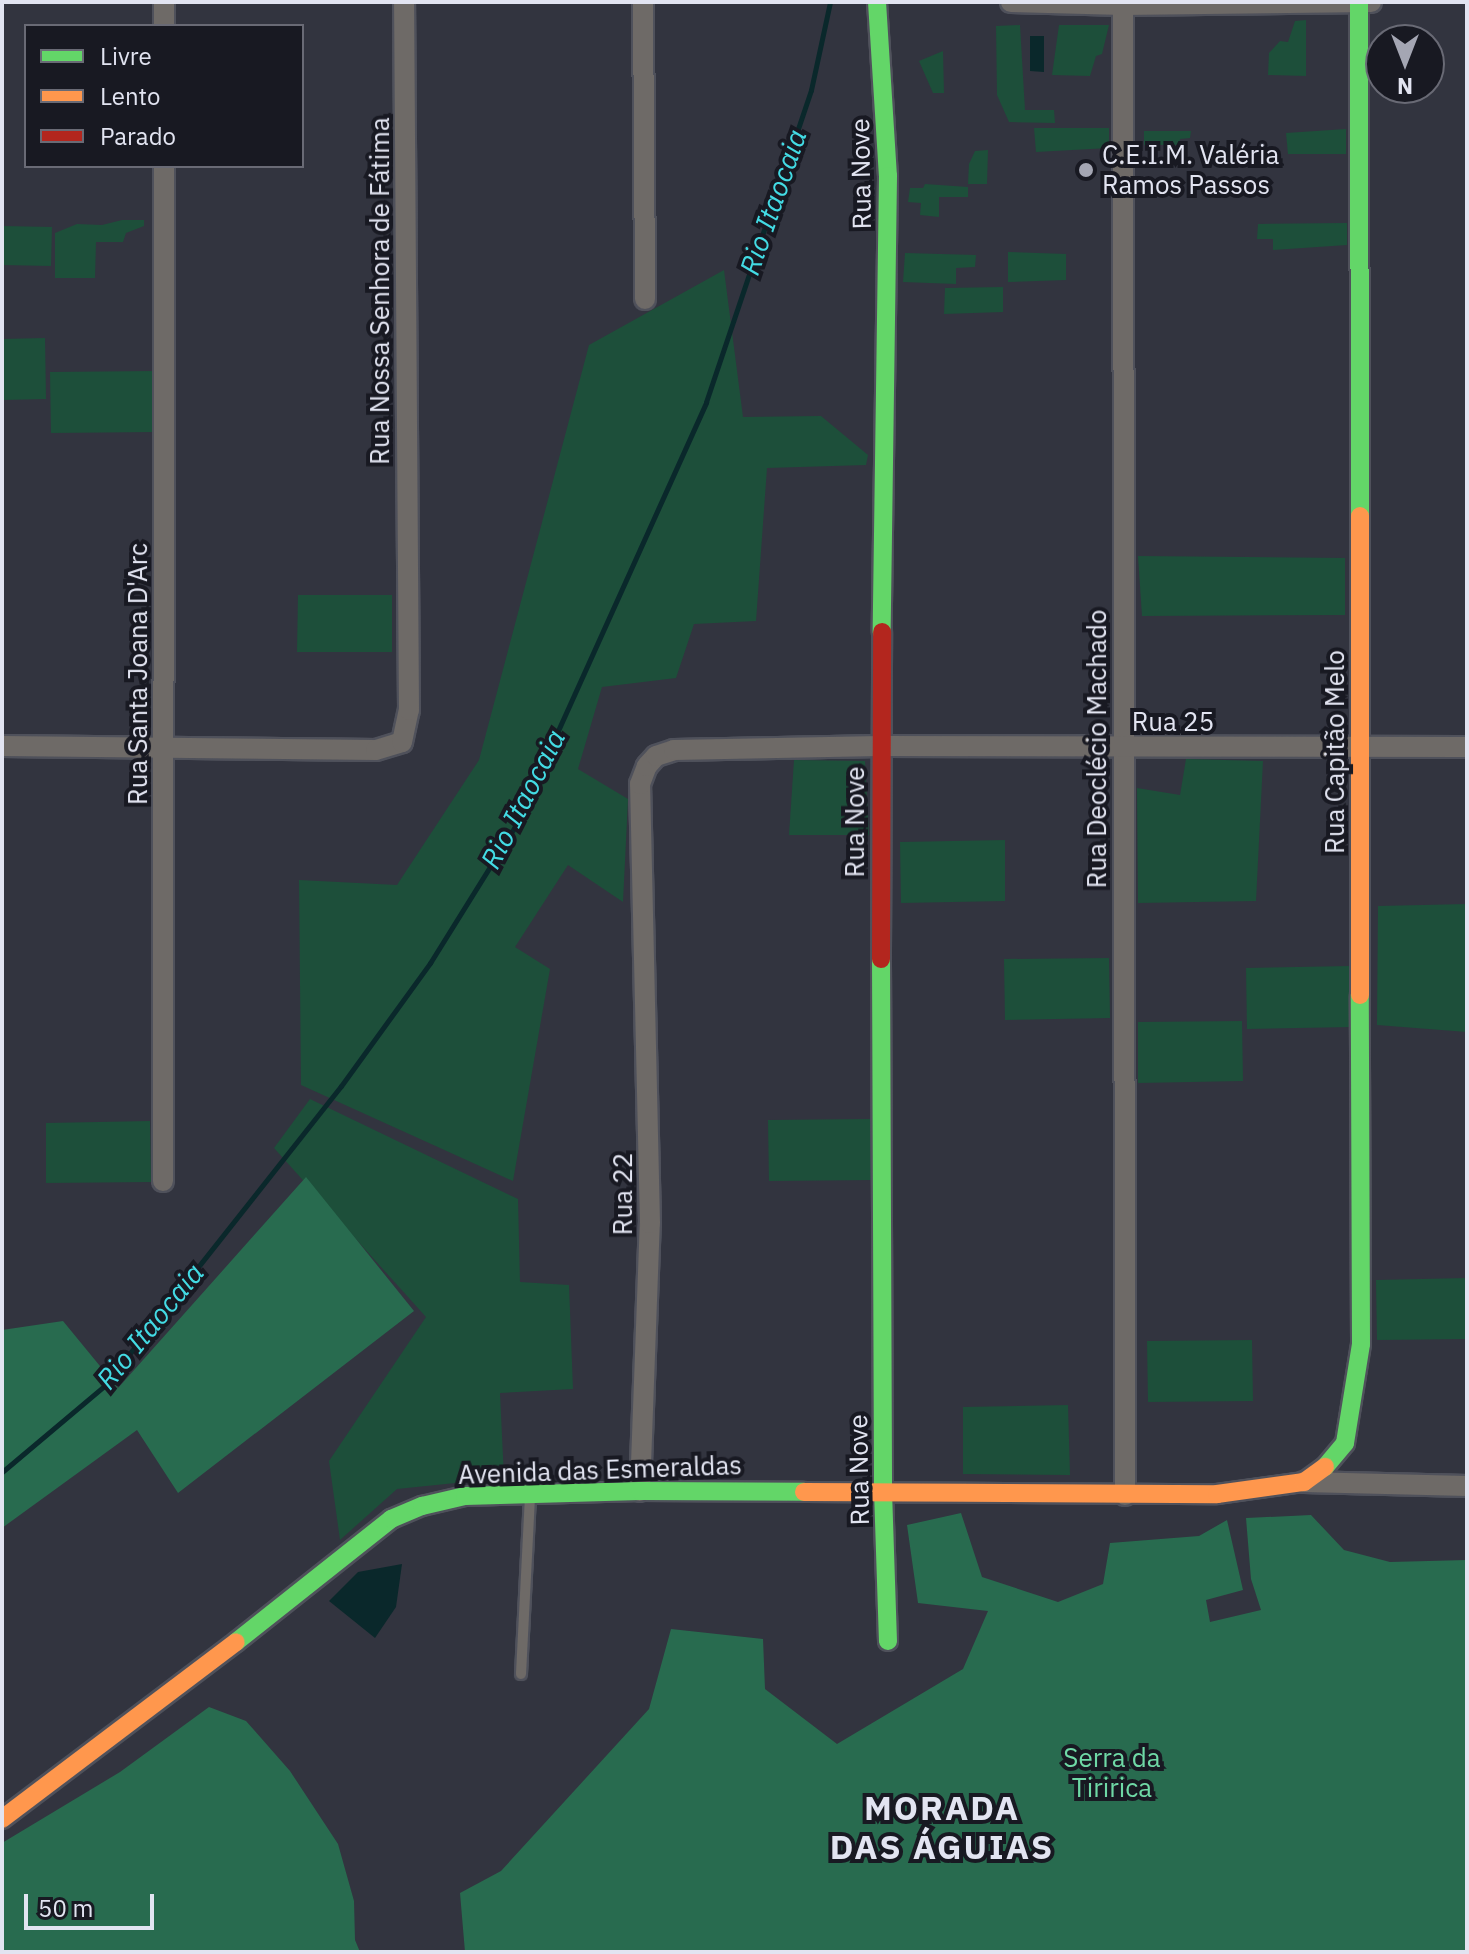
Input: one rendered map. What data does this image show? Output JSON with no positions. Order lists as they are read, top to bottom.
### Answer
{
  "streets": {
    "main road": ["Rua Nove", "Rua Capitão Melo", "Avenida das Esmeraldas"],
    "street": [
      "Rua Nossa Senhora de Fátima",
      "Rua Santa Joana D'Arc",
      "Rua 25",
      "Rua Deoclécio Machado",
      "Rua 22"
    ]
  },
  "crossings": [
    ["Rua Nove", "Rua 25"],
    ["Rua Nove", "Avenida das Esmeraldas"],
    ["Rua Nossa Senhora de Fátima", "Rua Santa Joana D'Arc"],
    ["Rua 25", "Rua Deoclécio Machado"],
    ["Rua 25", "Rua Capitão Melo"],
    ["Rua 25", "Rua 22"],
    ["Rua Deoclécio Machado", "Avenida das Esmeraldas"],
    ["Rua Capitão Melo", "Avenida das Esmeraldas"],
    ["Rua 22", "Avenida das Esmeraldas"]
  ],
  "districts": ["MORADA DAS ÁGUIAS"],
  "water": ["Rio Itaocaia"],
  "parks": ["Serra da Tiririca"],
  "places": ["C.E.I.M. Valéria Ramos Passos"],
  "legend": ["Livre", "Lento", "Parado"],
  "scale_bar": "50 m",
  "north": "bottom"
}
